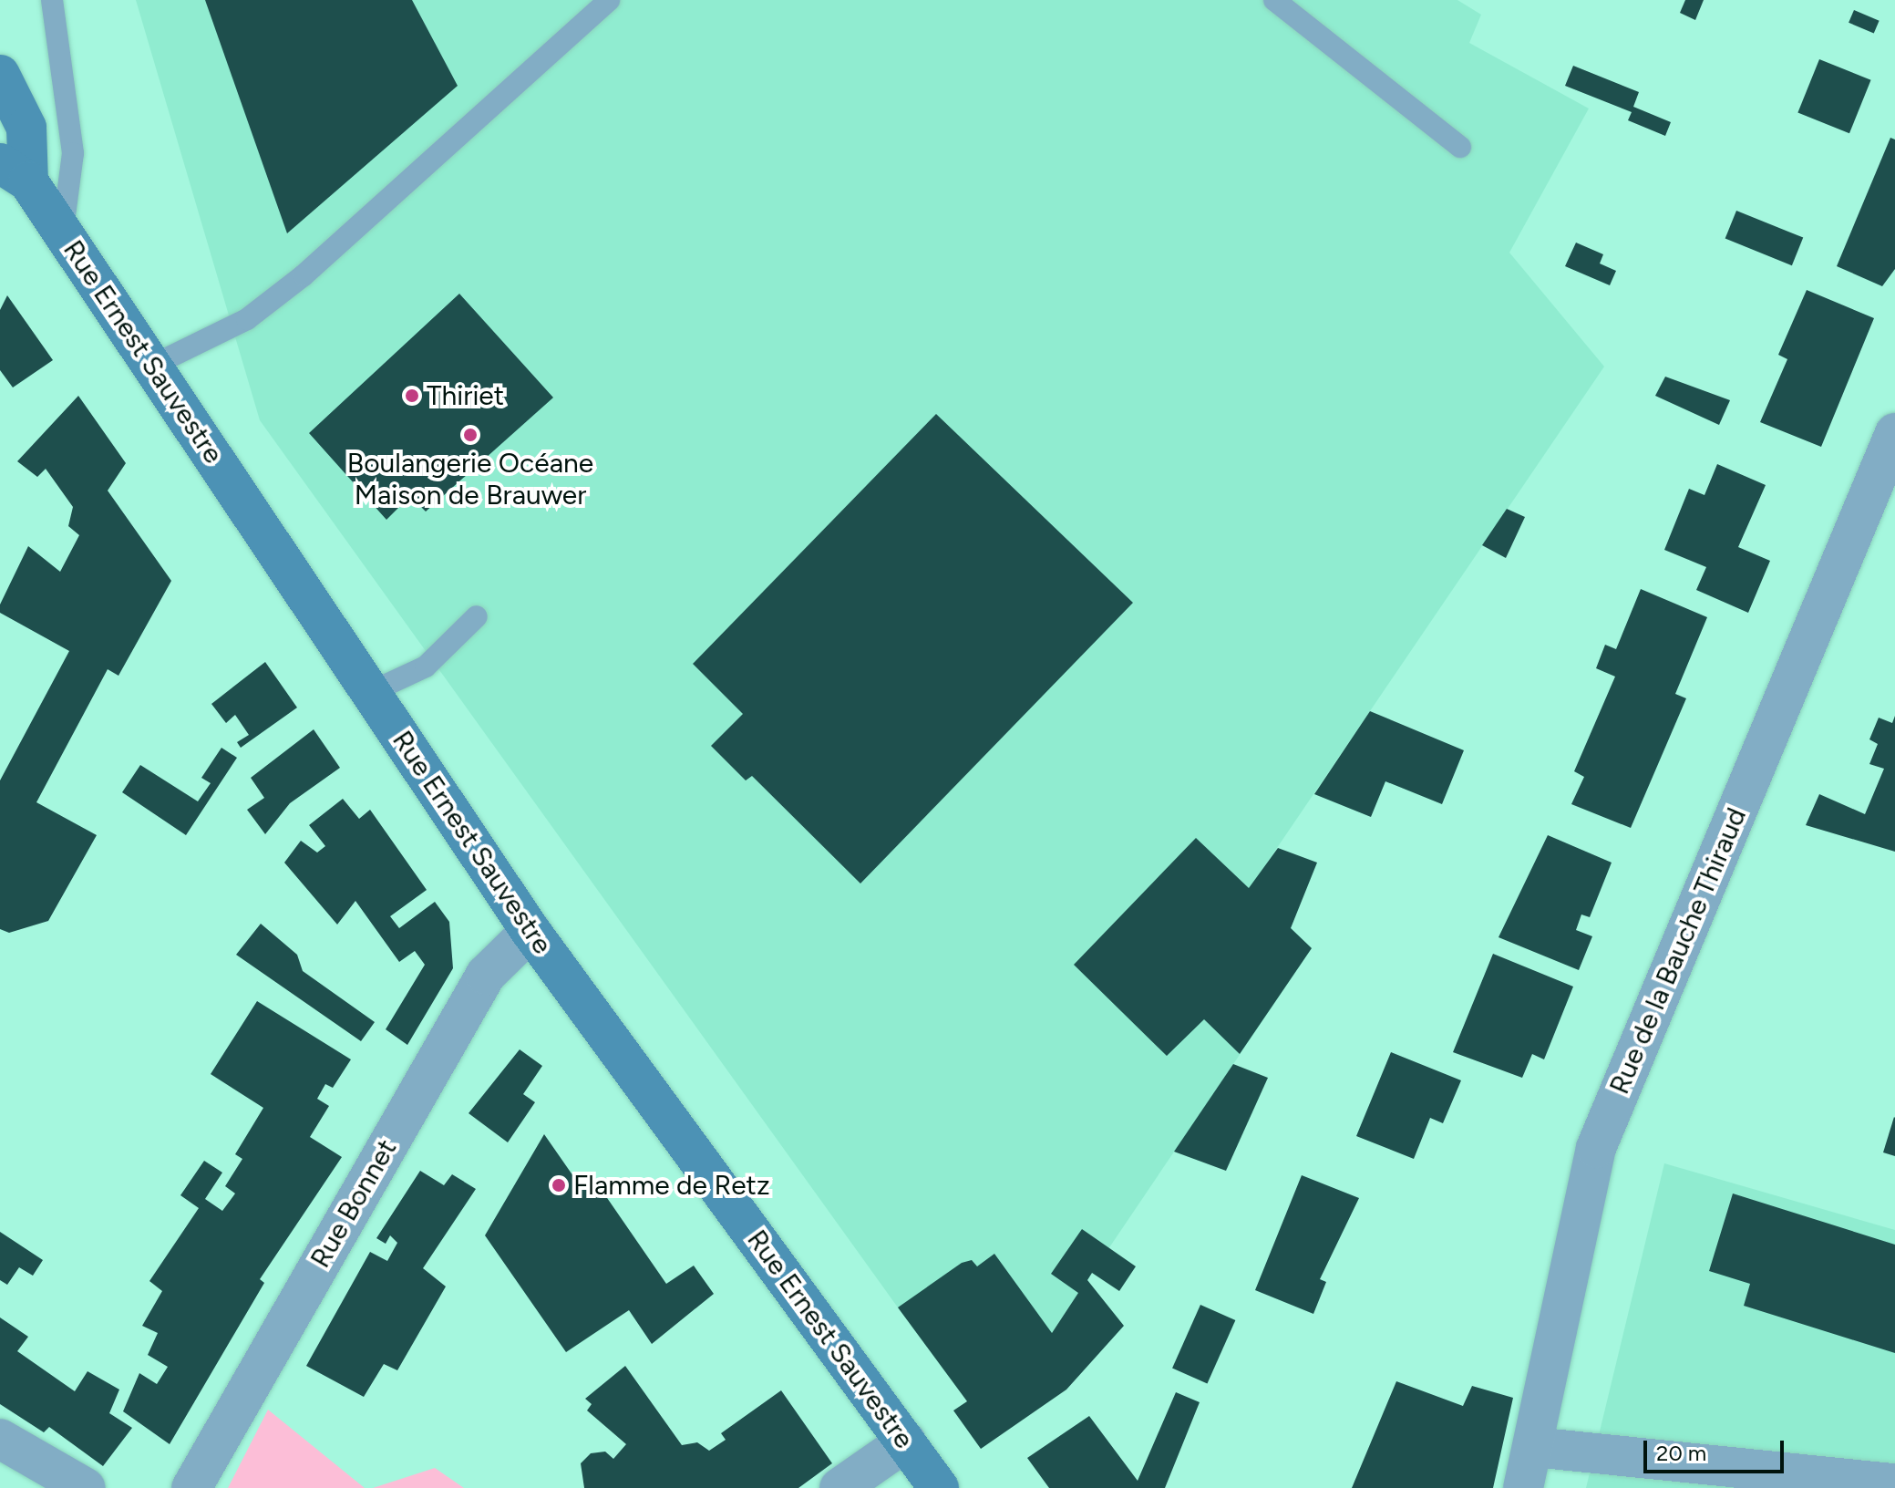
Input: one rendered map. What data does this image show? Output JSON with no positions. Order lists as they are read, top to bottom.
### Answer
{
  "streets": {
    "main road": ["Rue Ernest Sauvestre"],
    "street": ["Rue de la Bauche Thiraud", "Rue Bonnet"]
  },
  "crossings": [
    ["Rue Ernest Sauvestre", "Rue Bonnet"]
  ],
  "places": ["Thiriet", "Boulangerie Océane Maison de Brauwer", "Flamme de Retz"],
  "scale_bar": "20 m"
}
